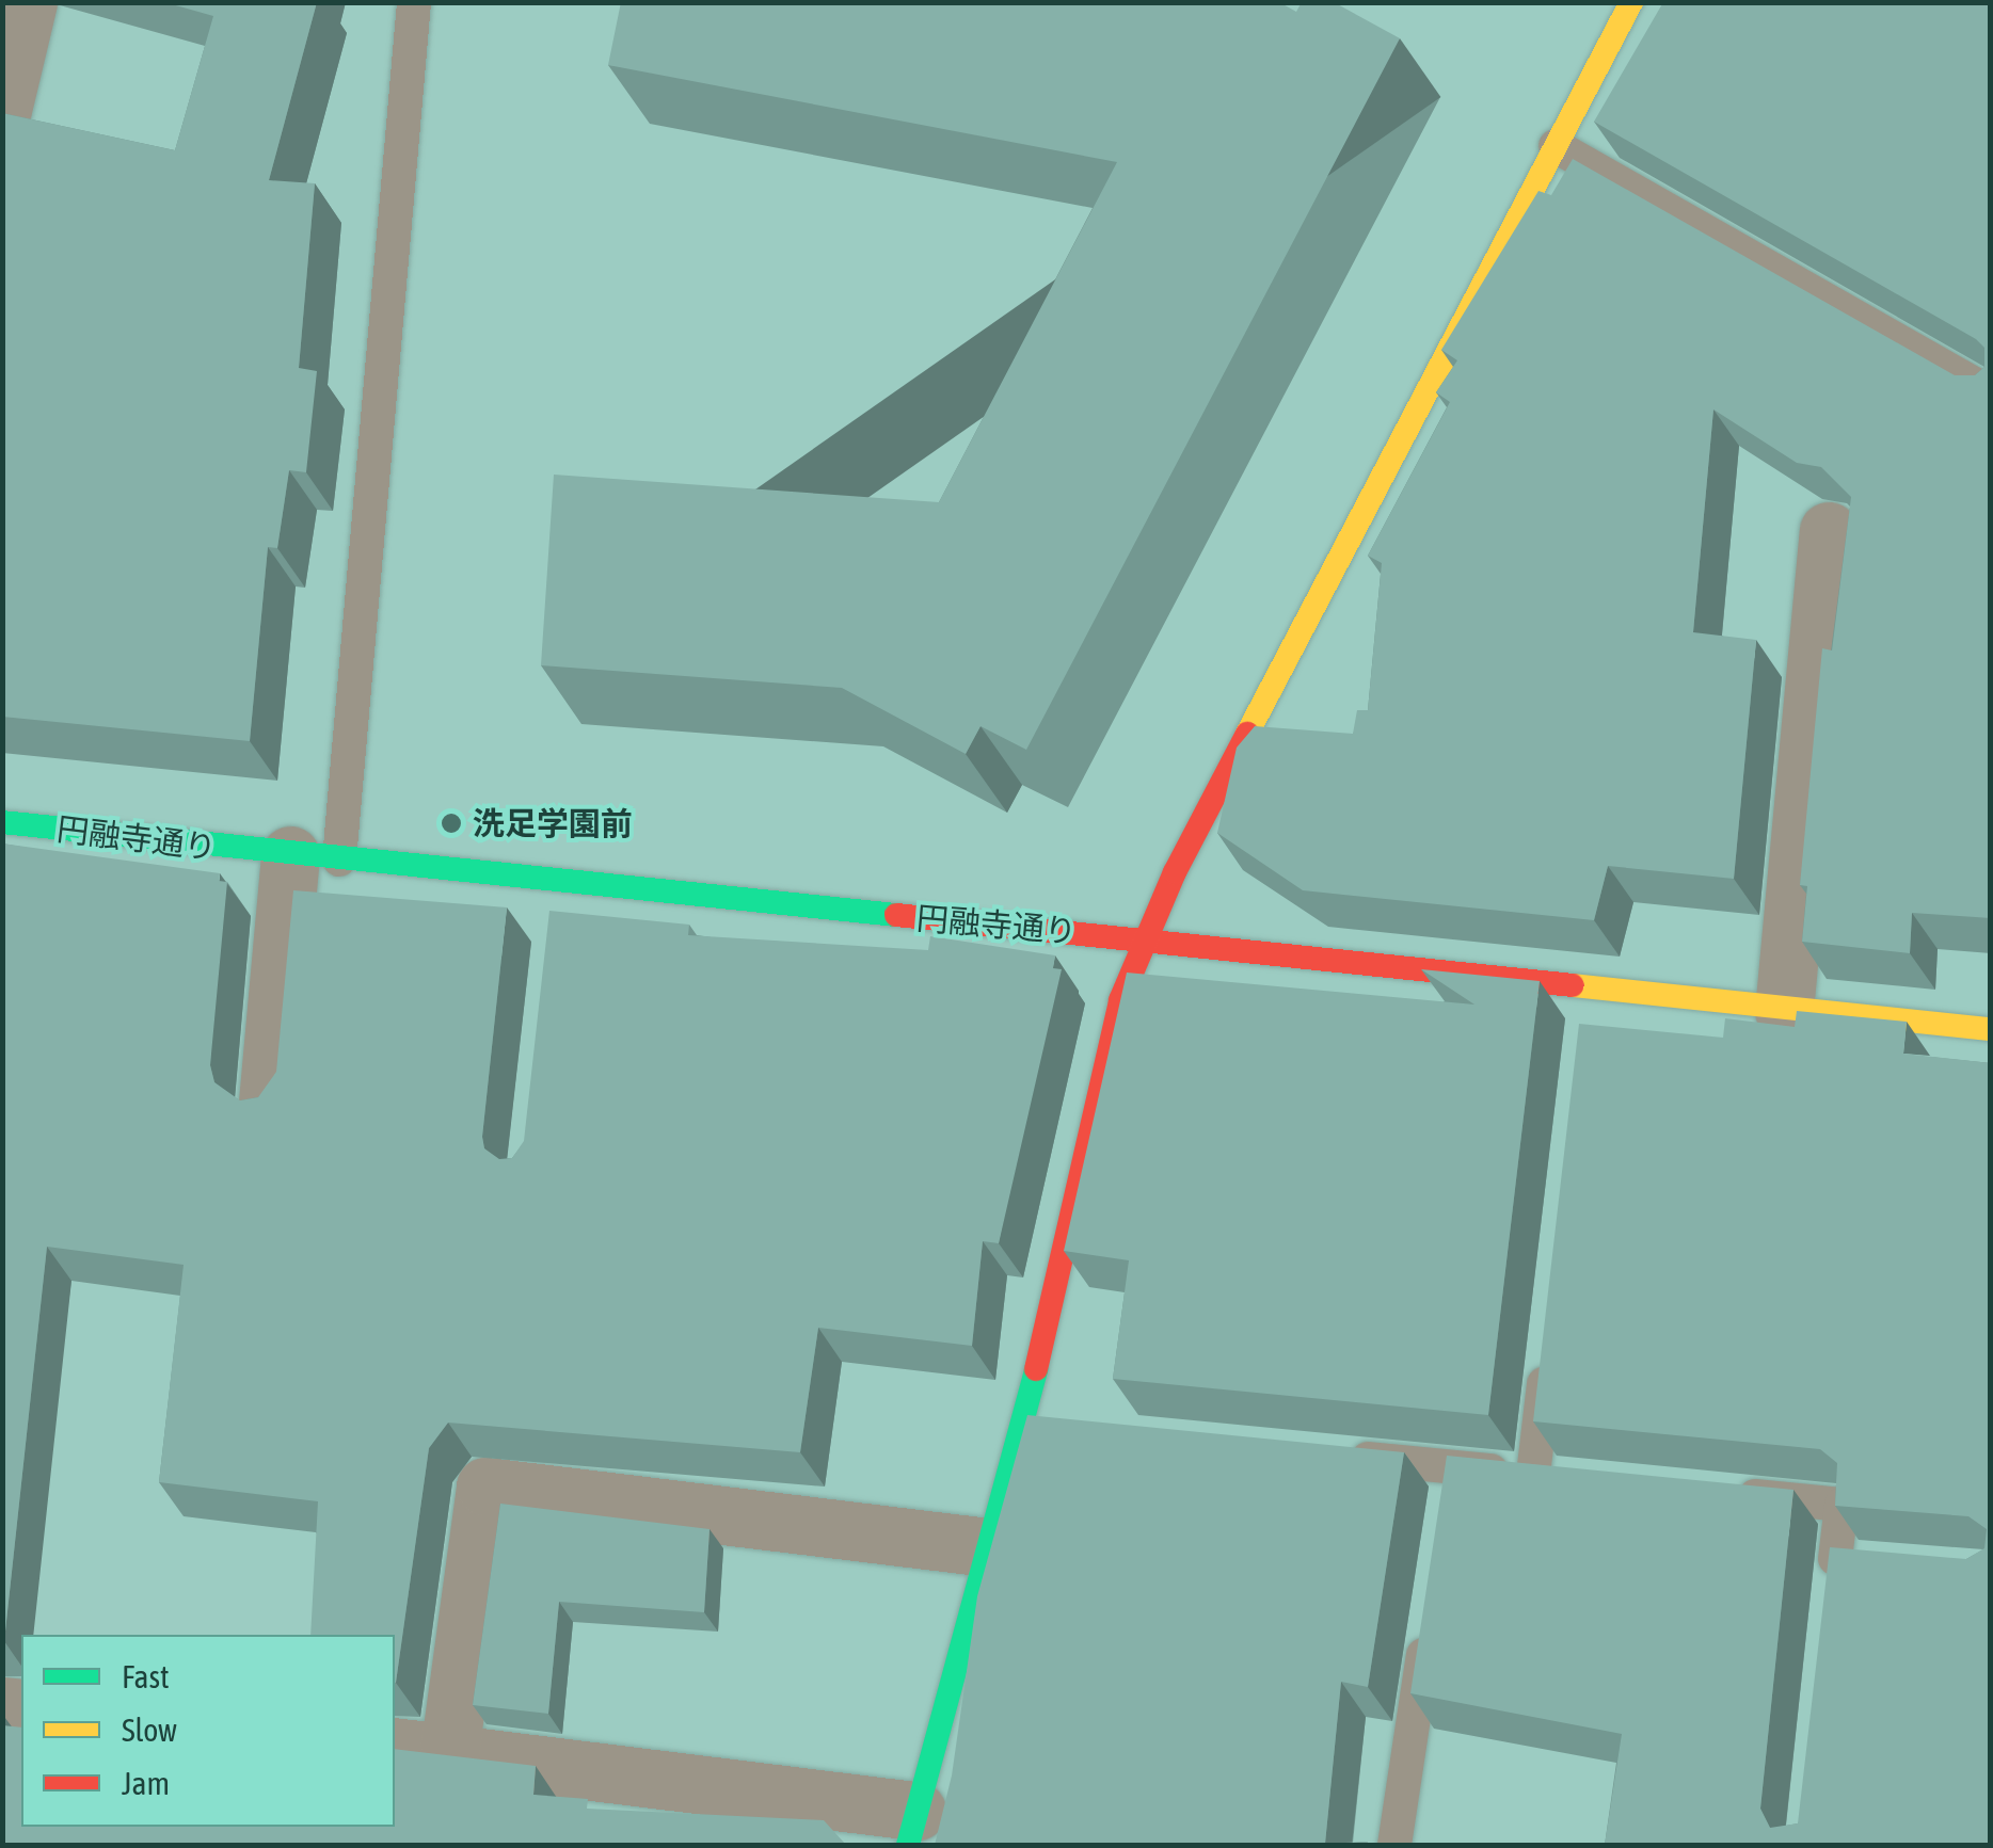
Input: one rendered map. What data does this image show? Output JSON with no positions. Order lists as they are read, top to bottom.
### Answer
{
  "streets": {
    "street": ["円融寺通り"]
  },
  "places": ["洗足学園前"],
  "legend": ["Fast", "Slow", "Jam"]
}
